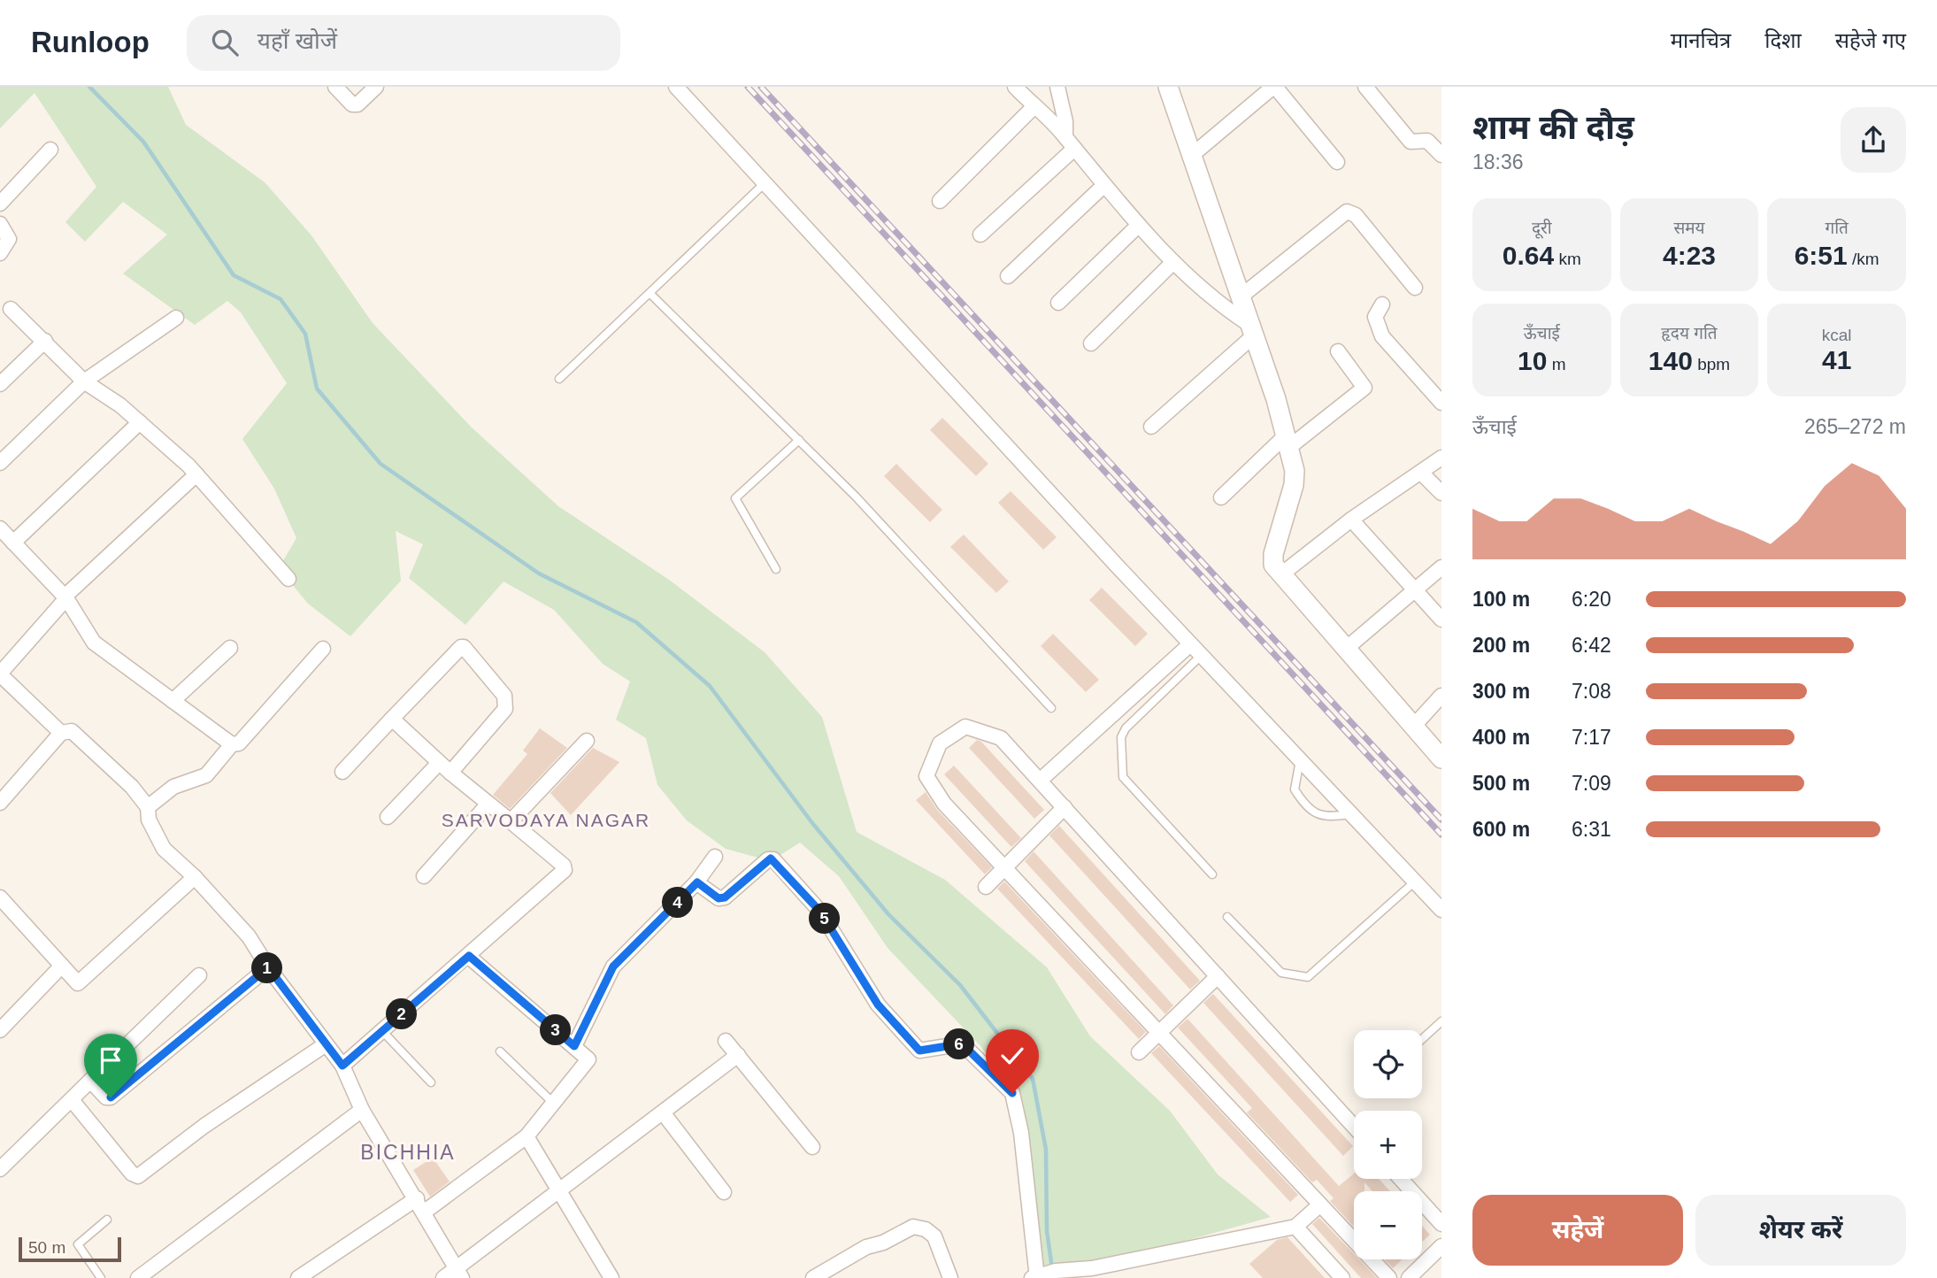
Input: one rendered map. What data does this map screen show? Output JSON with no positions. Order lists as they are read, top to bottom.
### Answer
{
  "districts": ["SARVODAYA NAGAR", "BICHHIA"],
  "scale_bar": "50 m",
  "page": {
    "header": "Runloop",
    "search": "यहाँ खोजें",
    "nav": ["मानचित्र", "दिशा", "सहेजे गए"],
    "heading": ["शाम की दौड़", "18:36"],
    "stats": [
      ["दूरी", "0.64 km"],
      ["समय", "4:23"],
      ["गति", "6:51 /km"],
      ["ऊँचाई", "10 m"],
      ["हृदय गति", "140 bpm"],
      ["kcal", "41"]
    ],
    "chart": ["ऊँचाई", "265–272 m"],
    "list": [
      {
        "name": "100 m",
        "note": "6:20"
      },
      {
        "name": "200 m",
        "note": "6:42"
      },
      {
        "name": "300 m",
        "note": "7:08"
      },
      {
        "name": "400 m",
        "note": "7:17"
      },
      {
        "name": "500 m",
        "note": "7:09"
      },
      {
        "name": "600 m",
        "note": "6:31"
      }
    ],
    "pins": [
      "4",
      "5",
      "1",
      "2",
      "3",
      "6"
    ],
    "map_buttons": ["+", "−"],
    "buttons": ["सहेजें", "शेयर करें"],
    "scale": "50 m"
  }
}
